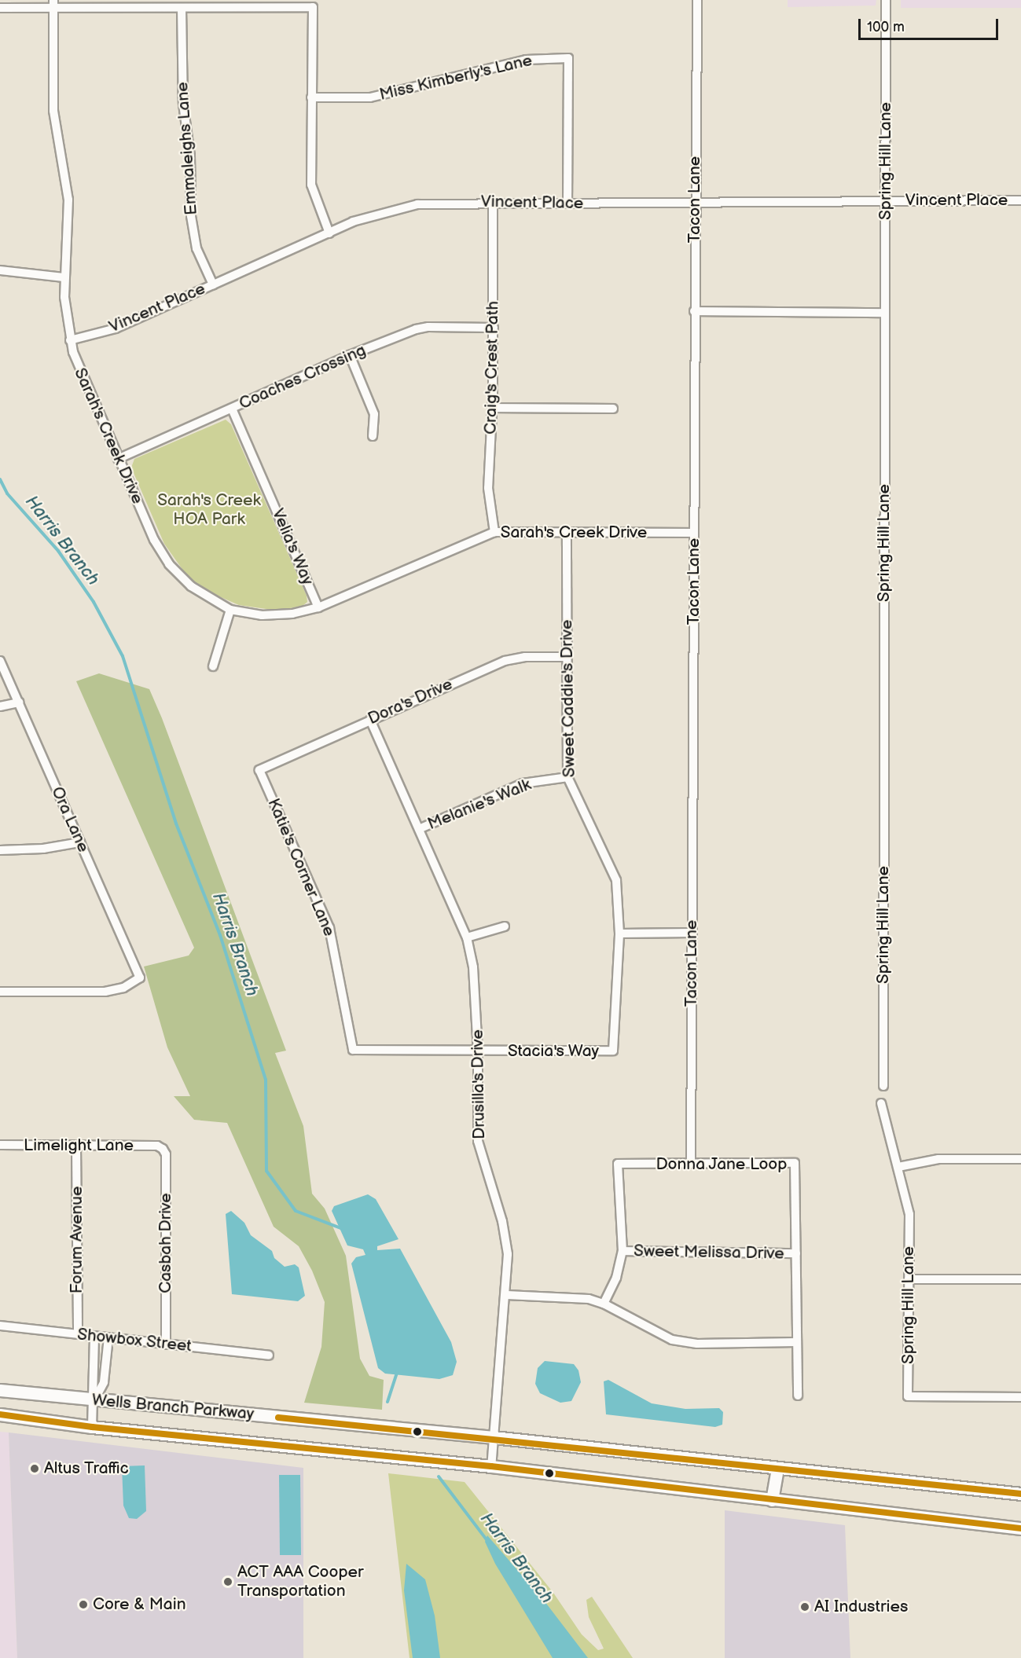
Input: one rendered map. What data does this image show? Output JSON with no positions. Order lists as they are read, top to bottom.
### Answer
{
  "streets": {
    "main road": ["Wells Branch Parkway"],
    "street": [
      "Miss Kimberly's Lane",
      "Emmaleighs Lane",
      "Spring Hill Lane",
      "Tacon Lane",
      "Vincent Place",
      "Craig's Crest Path",
      "Coaches Crossing",
      "Sarah's Creek Drive",
      "Velia's Way",
      "Sweet Caddie's Drive",
      "Dora's Drive",
      "Melanie's Walk",
      "Ora Lane",
      "Katie's Corner Lane",
      "Stacia's Way",
      "Drusilla's Drive",
      "Limelight Lane",
      "Donna Jane Loop",
      "Forum Avenue",
      "Casbah Drive",
      "Sweet Melissa Drive",
      "Showbox Street"
    ]
  },
  "crossings": [
    ["Miss Kimberly's Lane", "Vincent Place"],
    ["Emmaleighs Lane", "Vincent Place"],
    ["Spring Hill Lane", "Vincent Place"],
    ["Tacon Lane", "Vincent Place"],
    ["Tacon Lane", "Sarah's Creek Drive"],
    ["Tacon Lane", "Donna Jane Loop"],
    ["Vincent Place", "Craig's Crest Path"],
    ["Vincent Place", "Sarah's Creek Drive"],
    ["Craig's Crest Path", "Coaches Crossing"],
    ["Craig's Crest Path", "Sarah's Creek Drive"],
    ["Coaches Crossing", "Sarah's Creek Drive"],
    ["Coaches Crossing", "Velia's Way"],
    ["Sarah's Creek Drive", "Velia's Way"],
    ["Sarah's Creek Drive", "Sweet Caddie's Drive"],
    ["Sweet Caddie's Drive", "Dora's Drive"],
    ["Sweet Caddie's Drive", "Melanie's Walk"],
    ["Sweet Caddie's Drive", "Stacia's Way"],
    ["Dora's Drive", "Katie's Corner Lane"],
    ["Dora's Drive", "Drusilla's Drive"],
    ["Melanie's Walk", "Drusilla's Drive"],
    ["Katie's Corner Lane", "Stacia's Way"],
    ["Stacia's Way", "Drusilla's Drive"],
    ["Drusilla's Drive", "Wells Branch Parkway"],
    ["Limelight Lane", "Forum Avenue"],
    ["Limelight Lane", "Casbah Drive"],
    ["Donna Jane Loop", "Sweet Melissa Drive"],
    ["Forum Avenue", "Showbox Street"],
    ["Casbah Drive", "Showbox Street"]
  ],
  "water": ["Harris Branch"],
  "parks": ["Sarah's Creek HOA Park"],
  "places": [
    "Altus Traffic",
    "ACT AAA Cooper Transportation",
    "Core & Main",
    "AI Industries"
  ],
  "scale_bar": "100 m"
}
